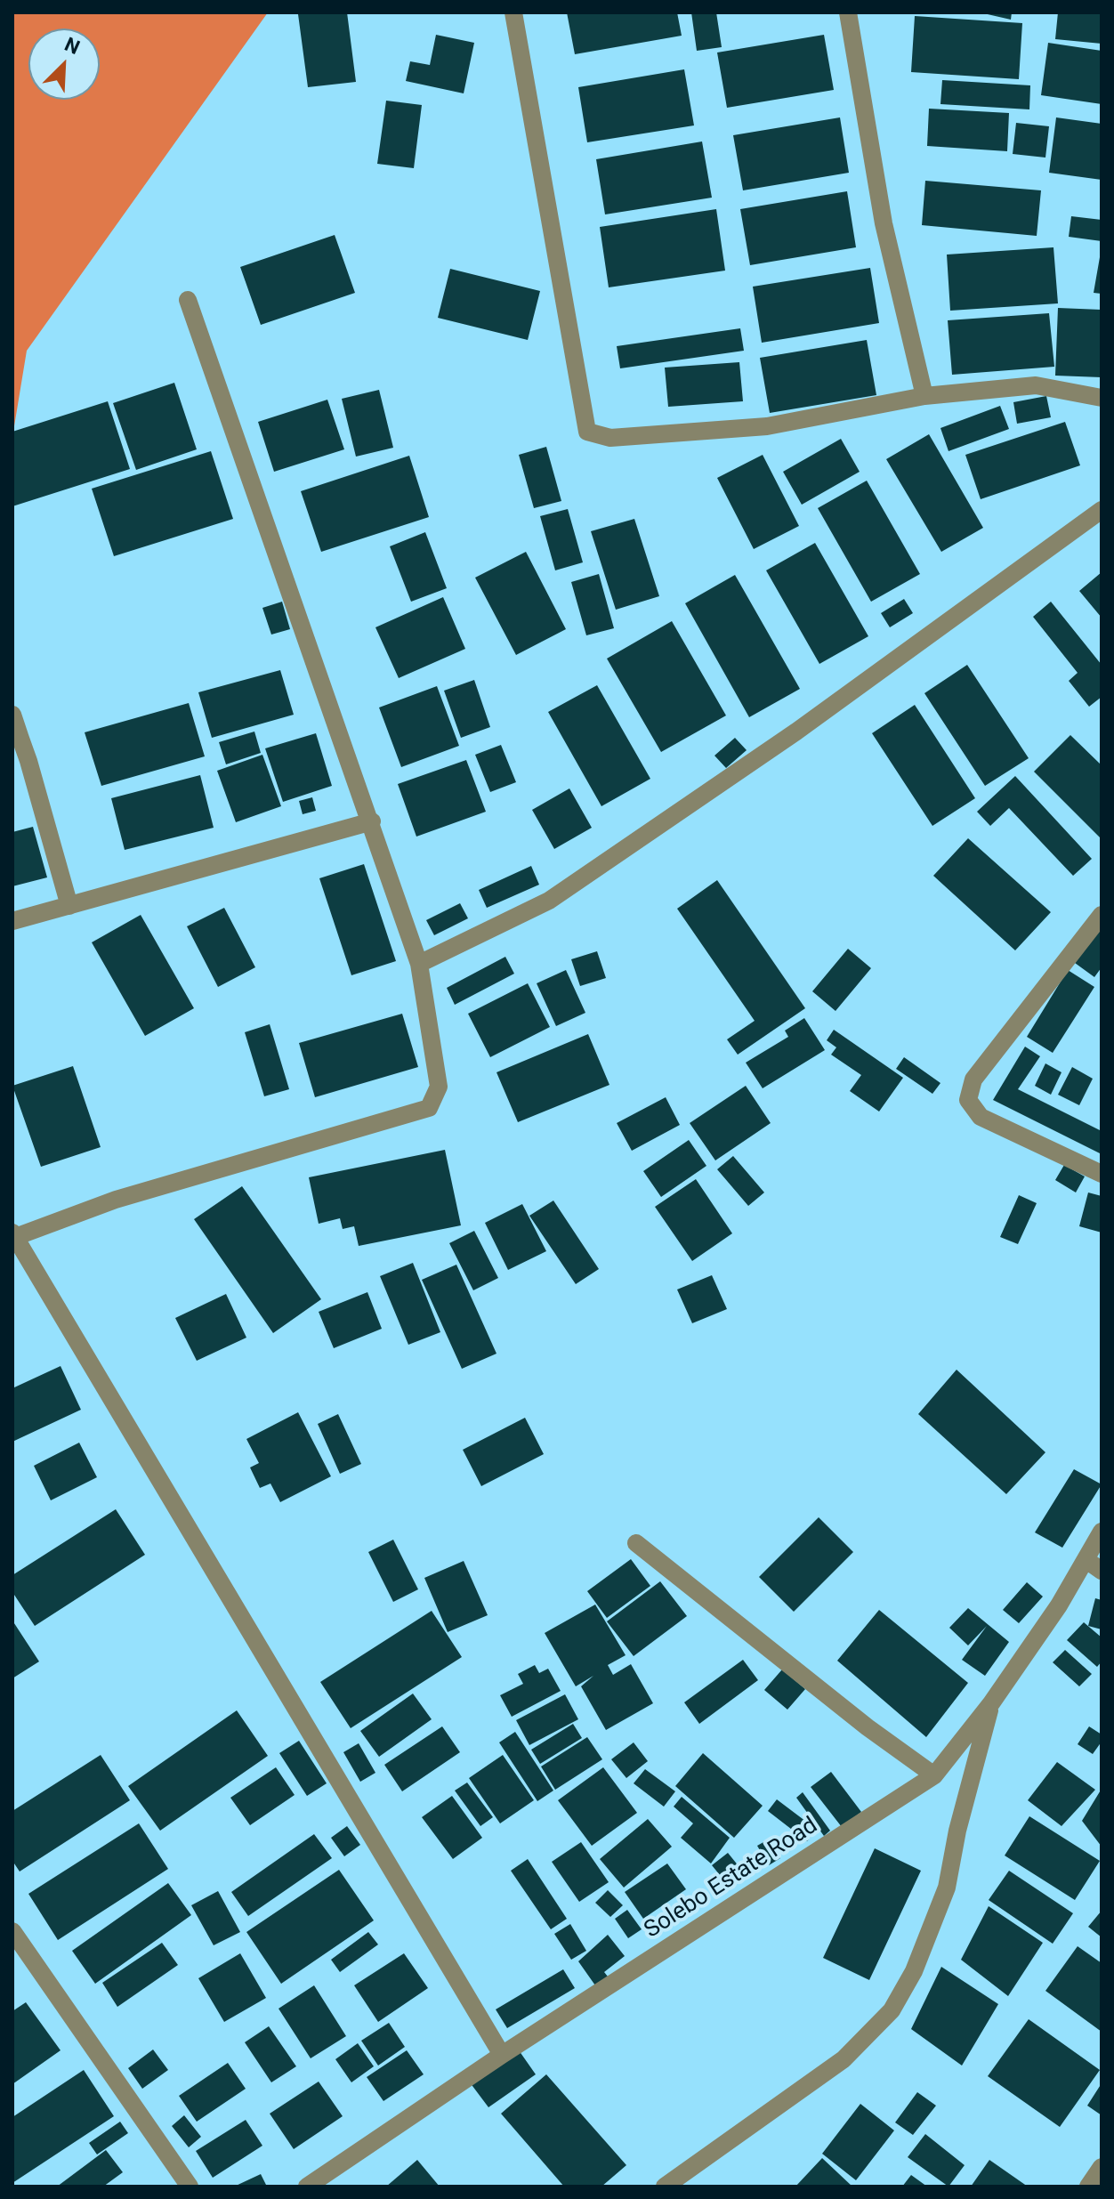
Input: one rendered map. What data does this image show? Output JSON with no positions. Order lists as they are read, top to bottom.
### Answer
{
  "streets": {
    "street": ["Solebo Estate Road"]
  },
  "north": "top right"
}
